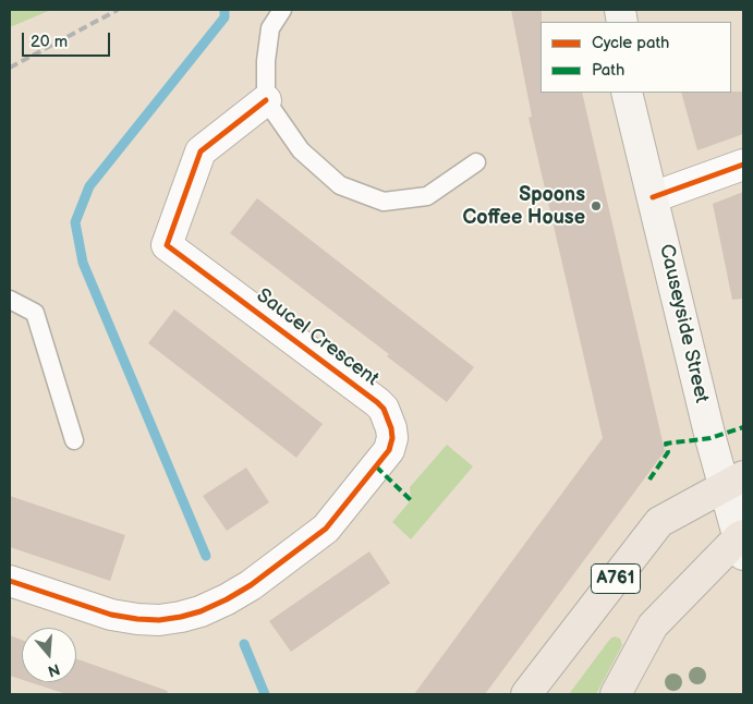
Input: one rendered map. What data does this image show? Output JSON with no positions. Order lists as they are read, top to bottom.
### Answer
{
  "streets": {
    "main road": ["Causeyside Street", "A761"],
    "street": ["Saucel Crescent"]
  },
  "crossings": [
    ["Causeyside Street", "A761"]
  ],
  "places": ["Spoons Coffee House"],
  "legend": ["Cycle path", "Path"],
  "scale_bar": "20 m",
  "north": "bottom"
}
